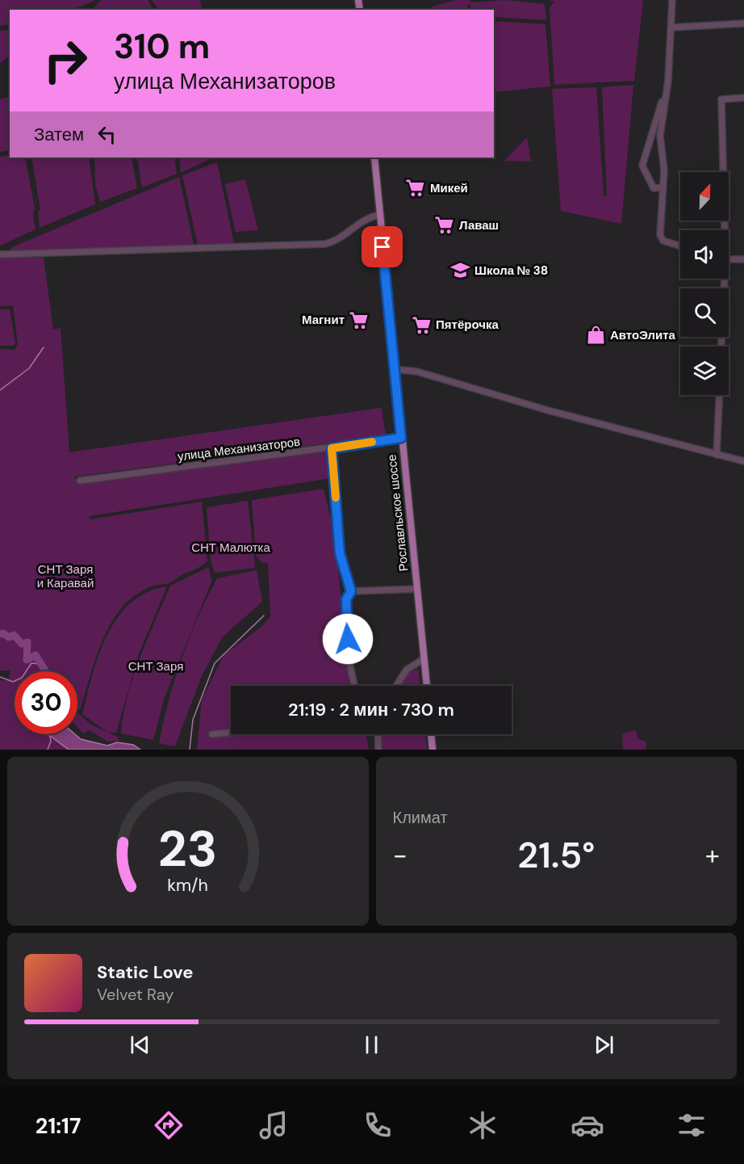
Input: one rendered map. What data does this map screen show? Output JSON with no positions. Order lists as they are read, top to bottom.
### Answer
{
  "streets": {
    "main road": ["Рославльское шоссе"],
    "street": ["улица Механизаторов"]
  },
  "crossings": [
    ["улица Механизаторов", "Рославльское шоссе"]
  ],
  "parks": ["СНТ Малютка", "СНТ Заря и Каравай", "СНТ Заря"],
  "places": {
    "supermarket": [
      "Микей",
      "Лаваш",
      "Магнит",
      "Пятёрочка"
    ],
    "school or university": ["Школа № 38"],
    "shop": ["АвтоЭлита"]
  },
  "north": "top",
  "page": {
    "turn": ["310 m", "улица Механизаторов"],
    "then": "Затем",
    "limit": "30",
    "trip": "21:19 · 2 мин · 730 m",
    "tile": "Климат",
    "heat": ["−", "21.5°", "+"],
    "song": ["Static Love", "Velvet Ray"],
    "tabs": "21:17",
    "gauge": ["23", "km/h"]
  }
}
